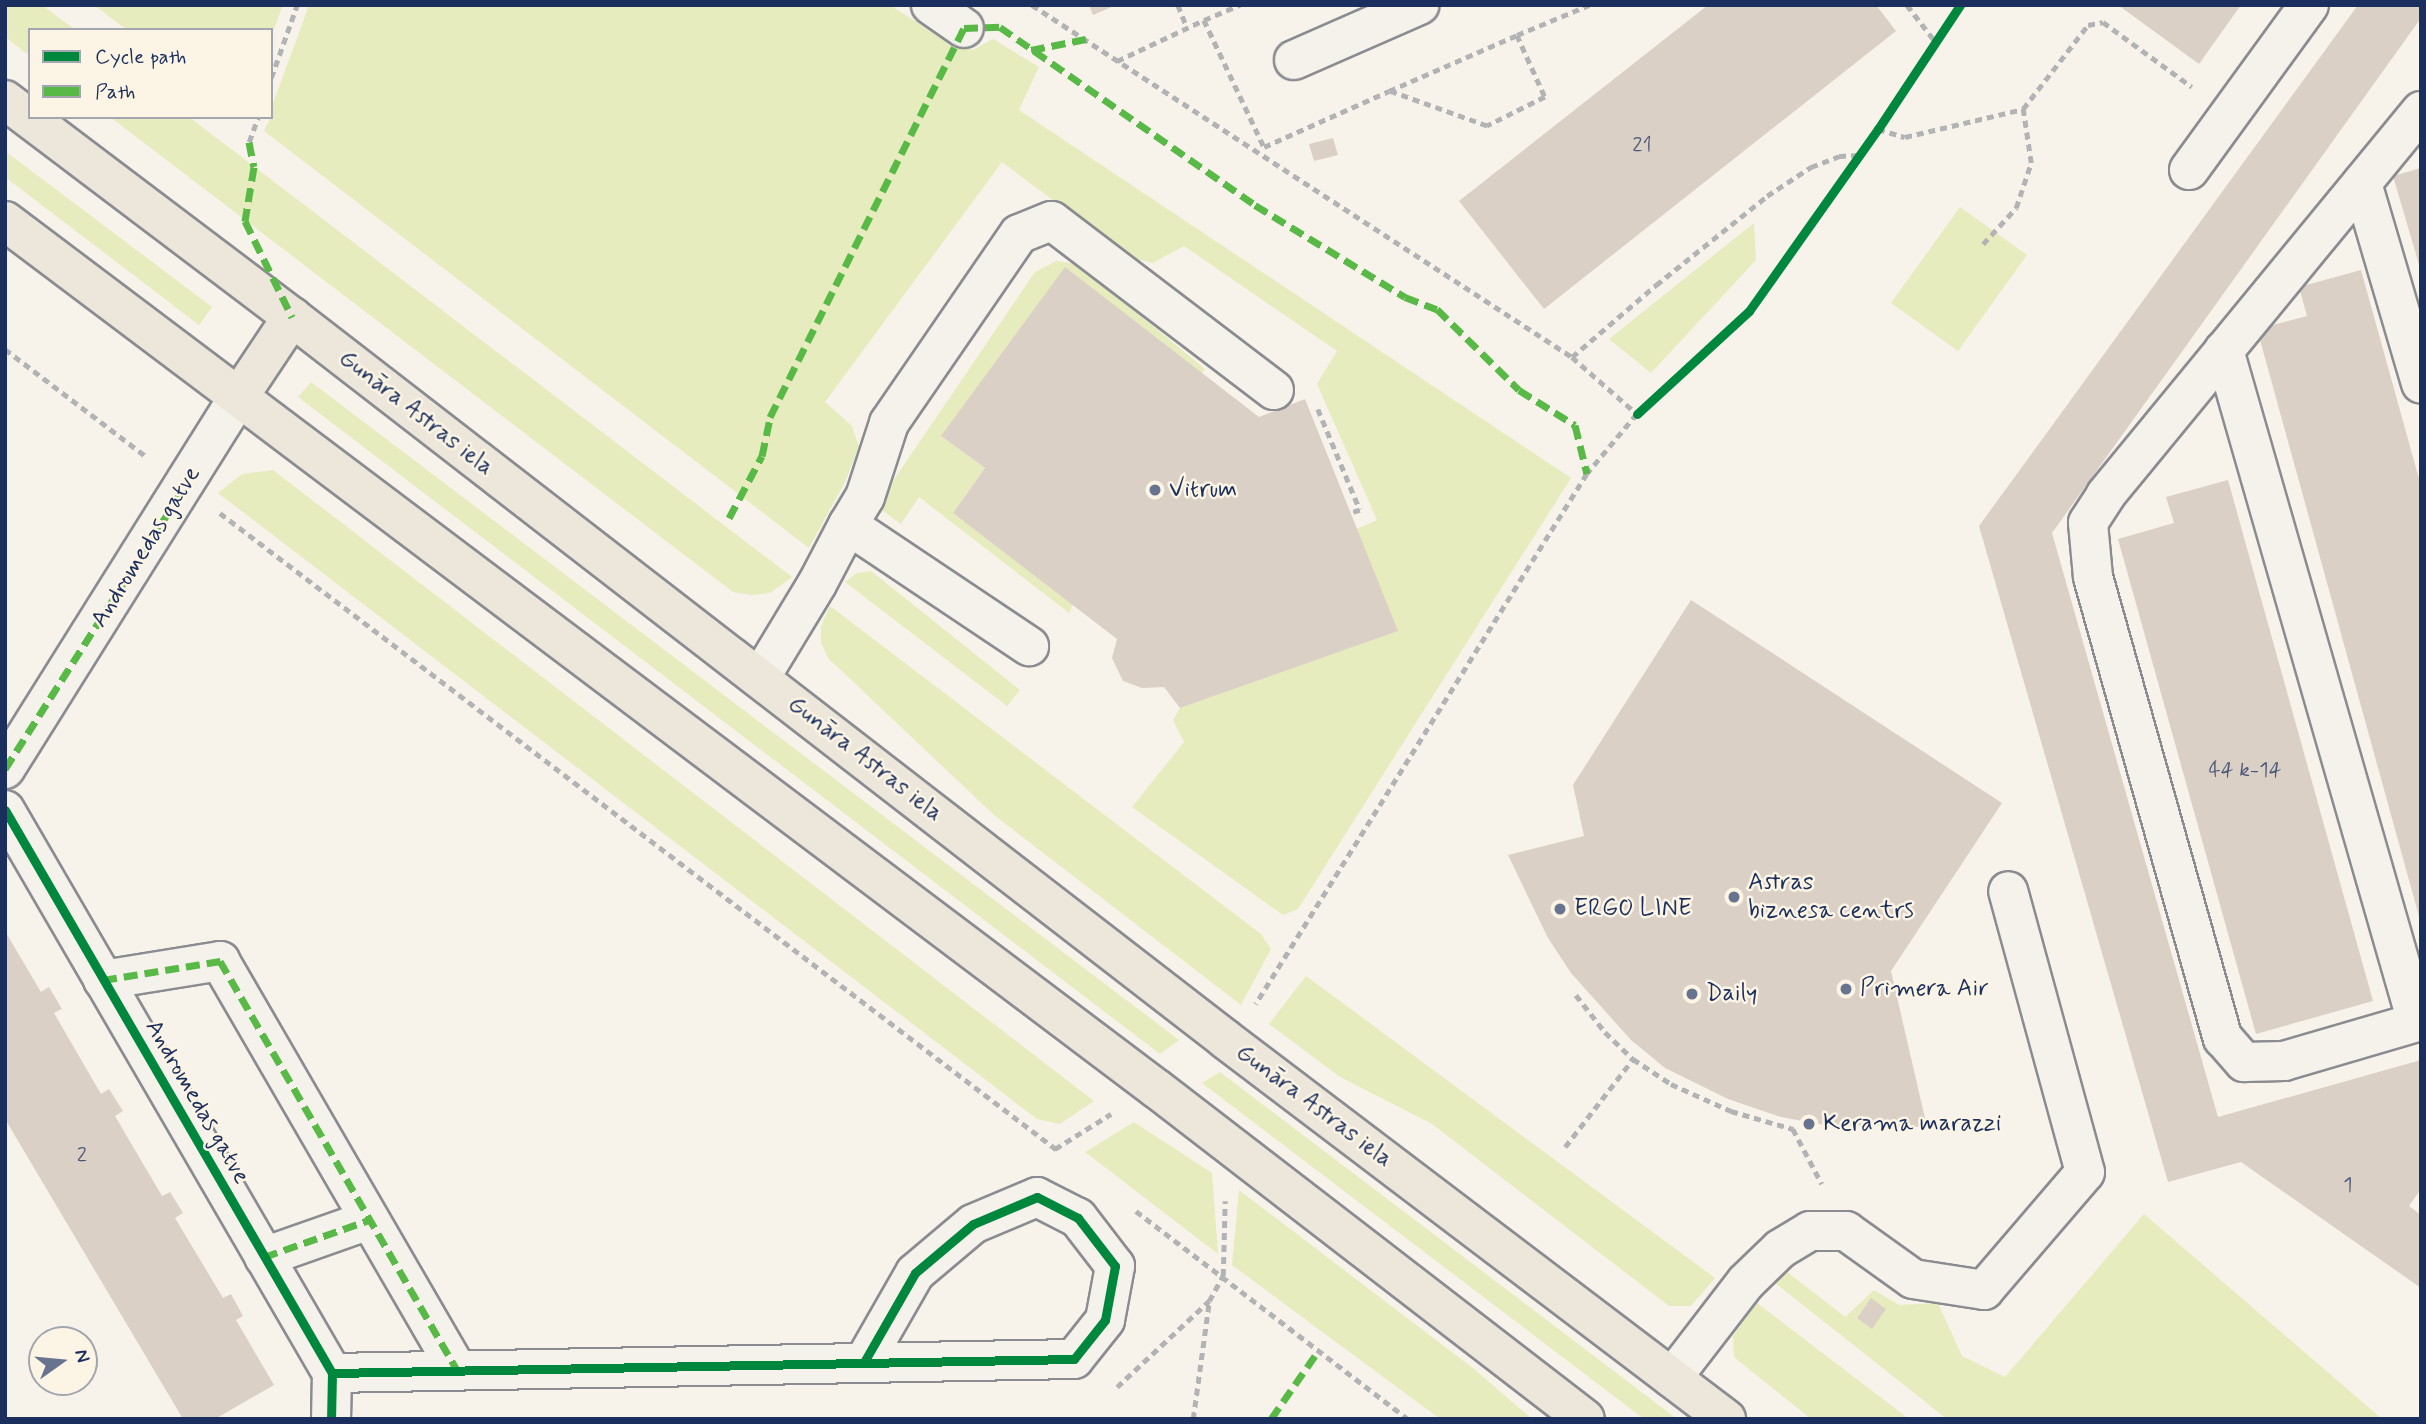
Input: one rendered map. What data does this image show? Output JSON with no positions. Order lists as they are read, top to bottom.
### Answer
{
  "streets": {
    "main road": ["Gunāra Astras iela"],
    "street": ["Andromedas gatve"]
  },
  "places": [
    "Vitrum",
    "Astras biznesa centrs",
    "ERGO LINE",
    "Primera Air",
    "Daily",
    "Kerama marazzi"
  ],
  "house_numbers": [
    "21",
    "44 k-14",
    "2",
    "1"
  ],
  "legend": ["Cycle path", "Path"],
  "north": "right"
}
